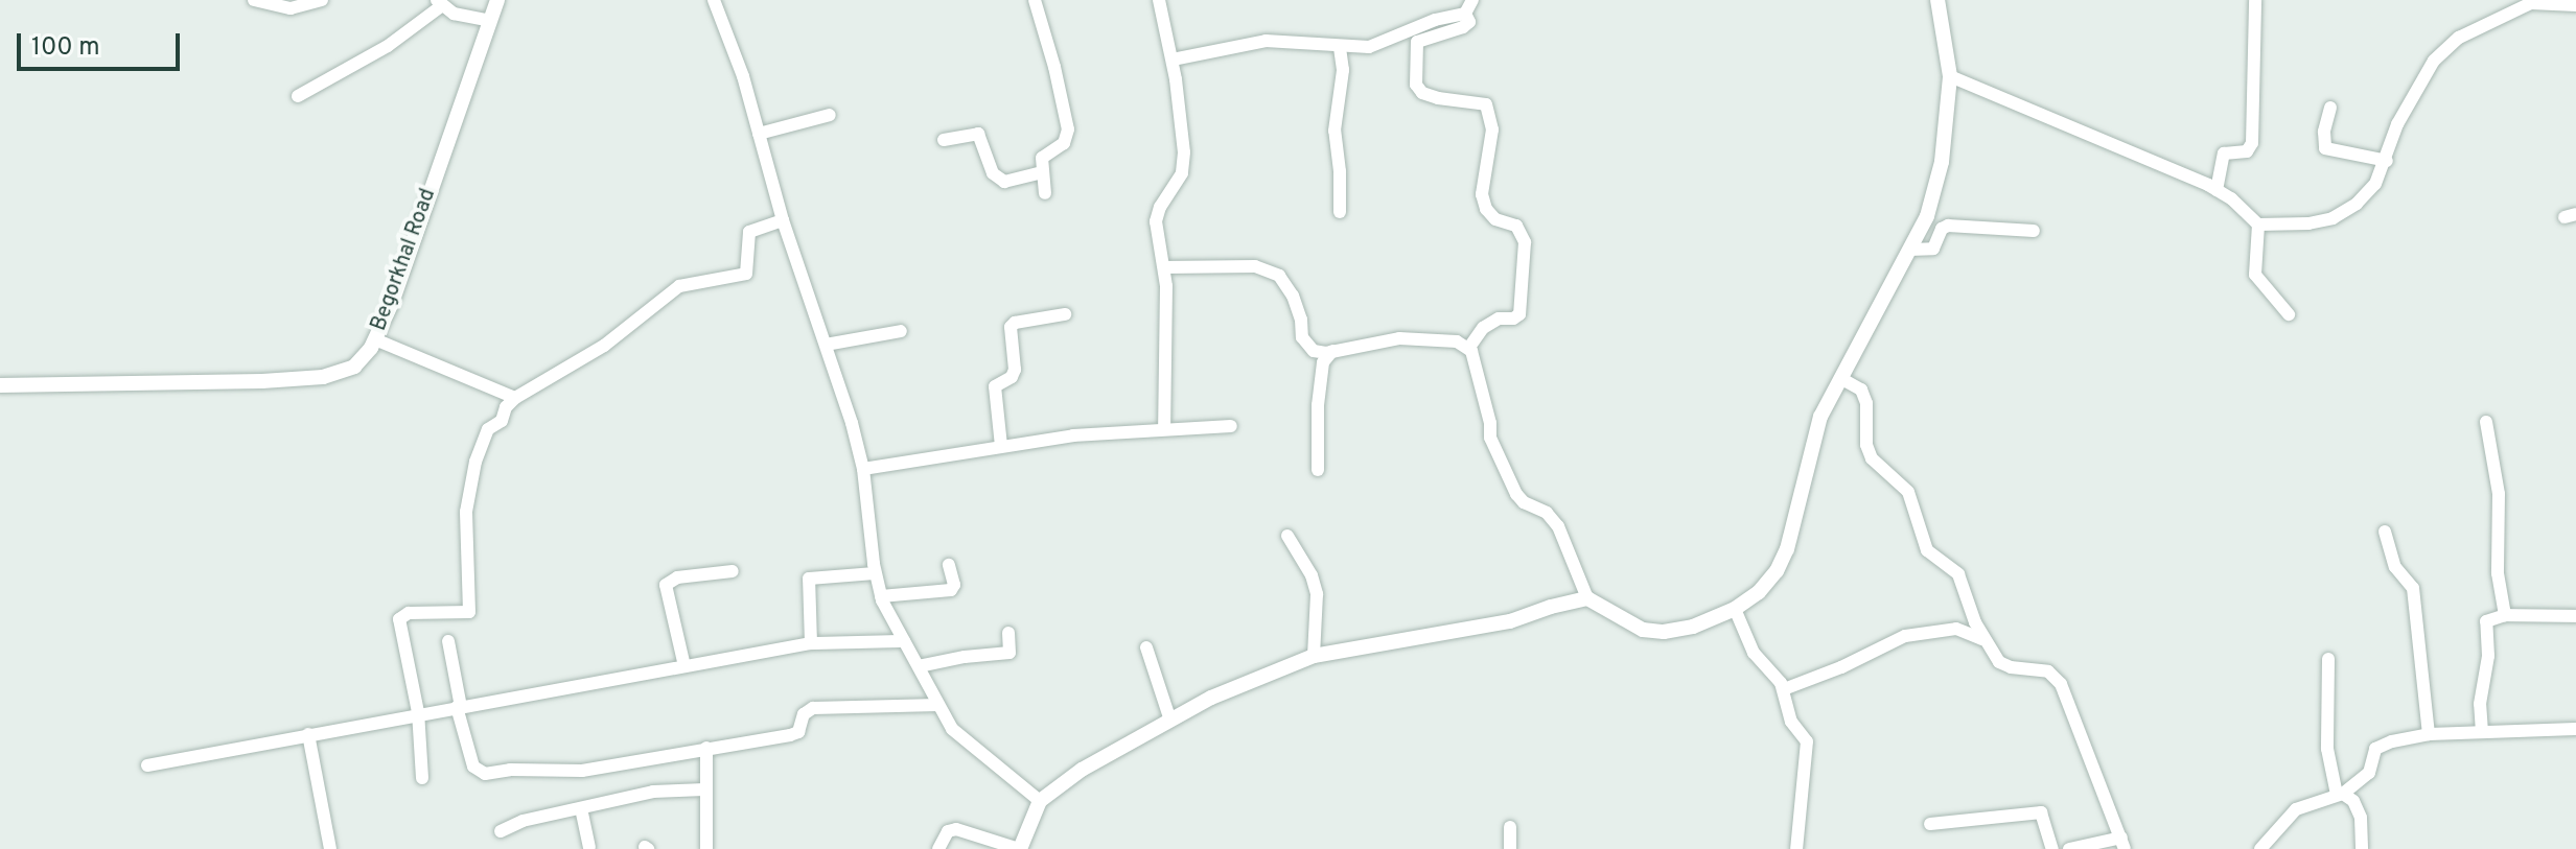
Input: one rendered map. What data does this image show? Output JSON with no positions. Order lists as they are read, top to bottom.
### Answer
{
  "streets": {
    "street": ["Begorkhal Road"]
  },
  "scale_bar": "100 m"
}
